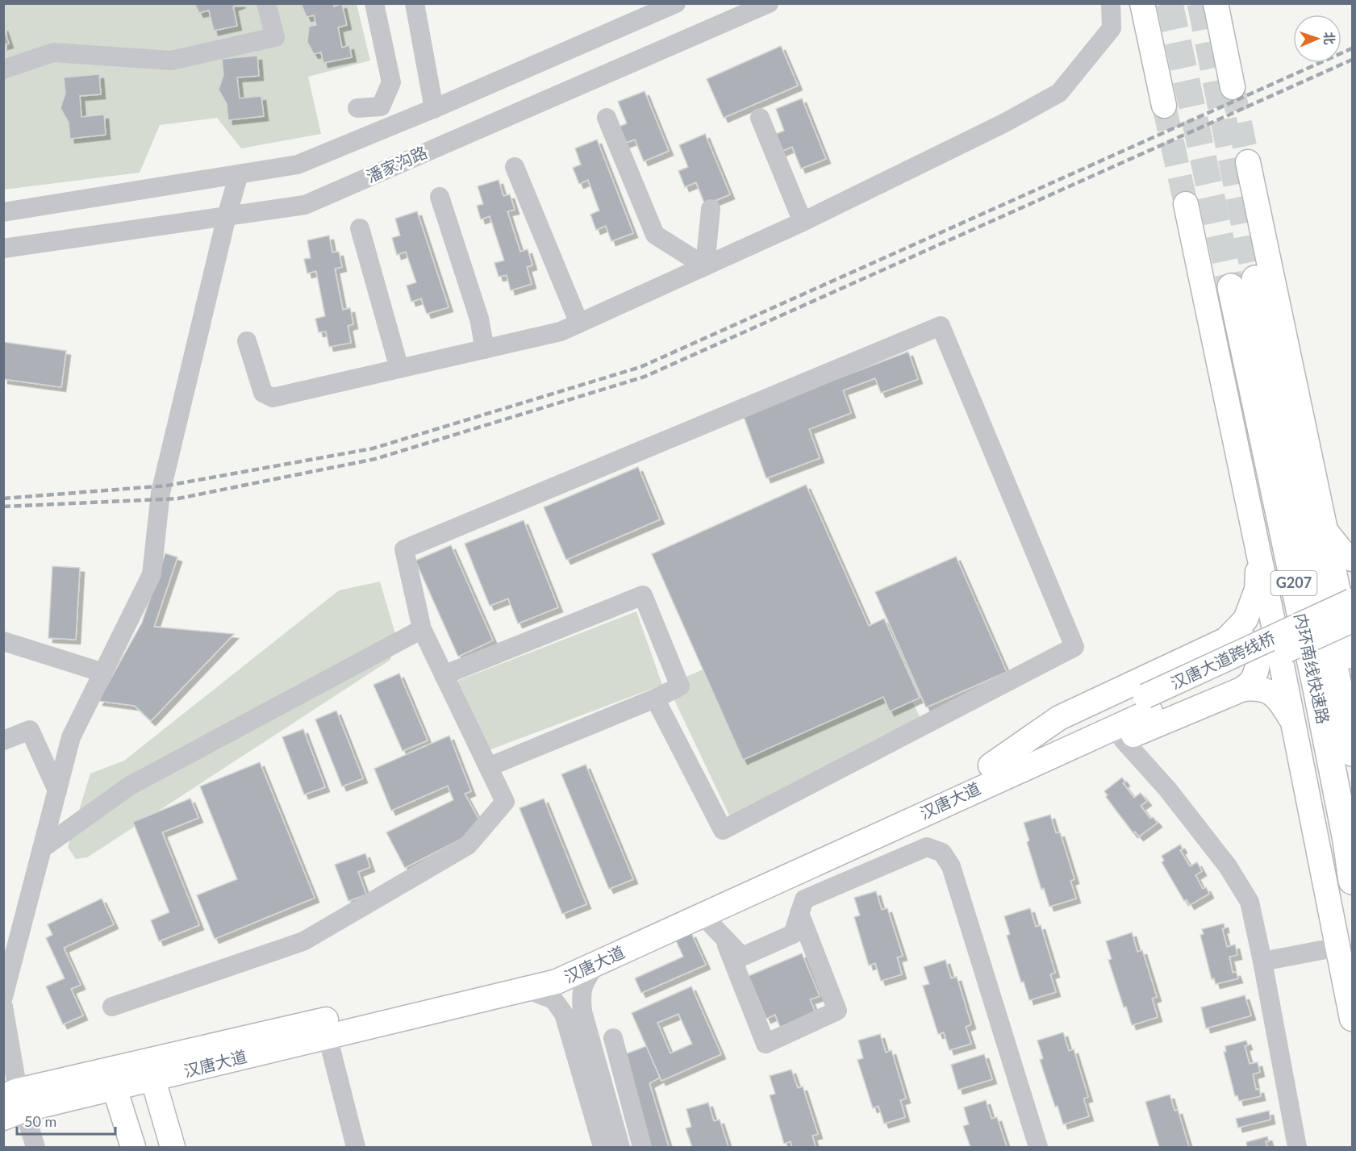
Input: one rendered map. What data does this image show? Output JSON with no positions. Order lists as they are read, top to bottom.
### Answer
{
  "streets": {
    "highway": ["G207", "内环南线快速路"],
    "main road": ["汉唐大道跨线桥", "汉唐大道"],
    "street": ["潘家沟路"]
  },
  "crossings": [
    ["汉唐大道跨线桥", "汉唐大道"]
  ],
  "scale_bar": "50 m",
  "north": "right"
}
